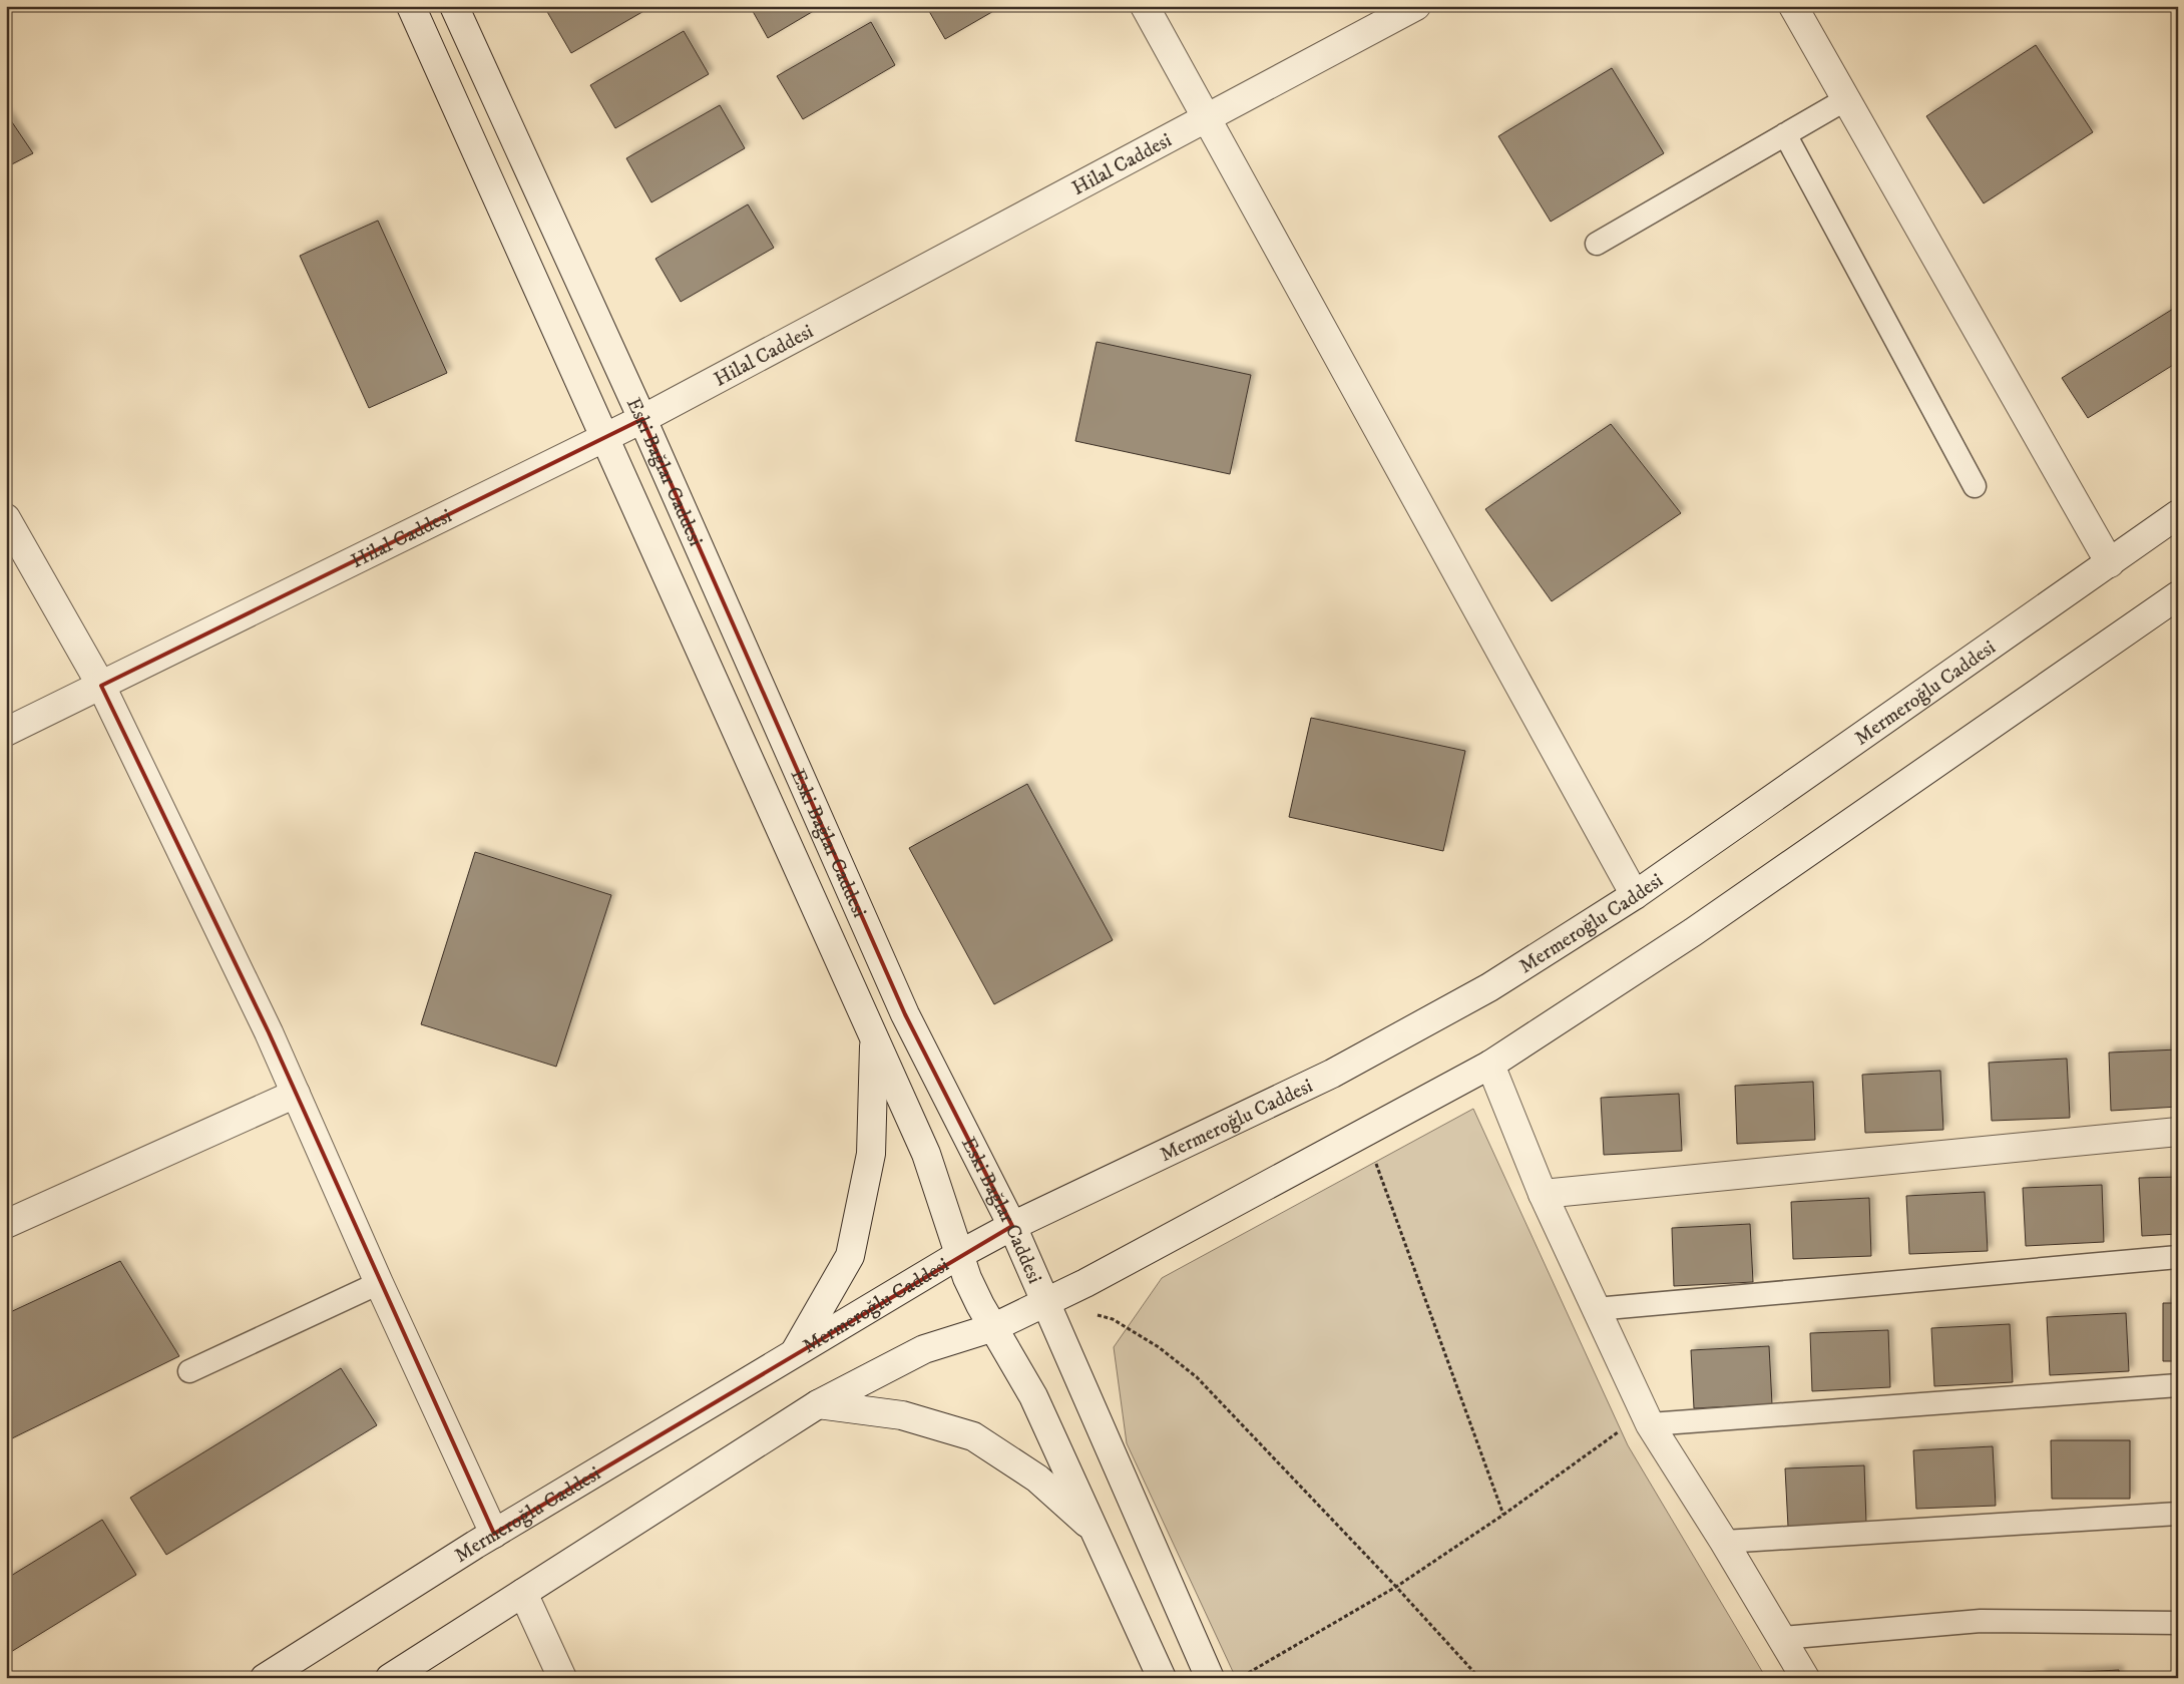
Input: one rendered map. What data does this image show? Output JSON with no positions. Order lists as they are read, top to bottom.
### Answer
{
  "streets": {
    "street": ["Hilal Caddesi", "Eski Bağlar Caddesi", "Mermeroğlu Caddesi"]
  },
  "crossings": [
    ["Hilal Caddesi", "Eski Bağlar Caddesi"],
    ["Eski Bağlar Caddesi", "Mermeroğlu Caddesi"]
  ]
}
